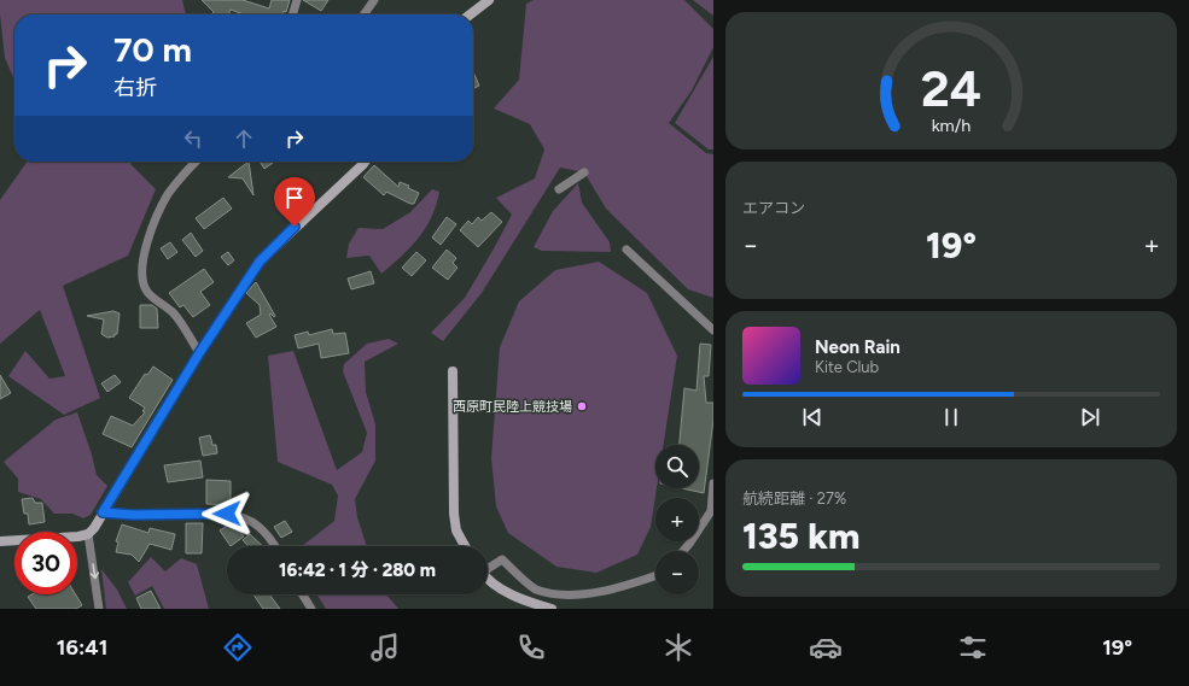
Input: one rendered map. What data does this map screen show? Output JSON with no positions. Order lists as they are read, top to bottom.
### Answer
{
  "places": ["西原町民陸上競技場"],
  "page": {
    "turn": ["70 m", "右折"],
    "tile": [
      "エアコン",
      ["航続距離 · 27%", "135 km"]
    ],
    "heat": ["−", "19°", "+"],
    "song": ["Neon Rain", "Kite Club"],
    "map_buttons": ["+", "−"],
    "limit": "30",
    "trip": "16:42 · 1 分 · 280 m",
    "tabs": ["16:41", "19°"],
    "gauge": ["24", "km/h"]
  }
}
